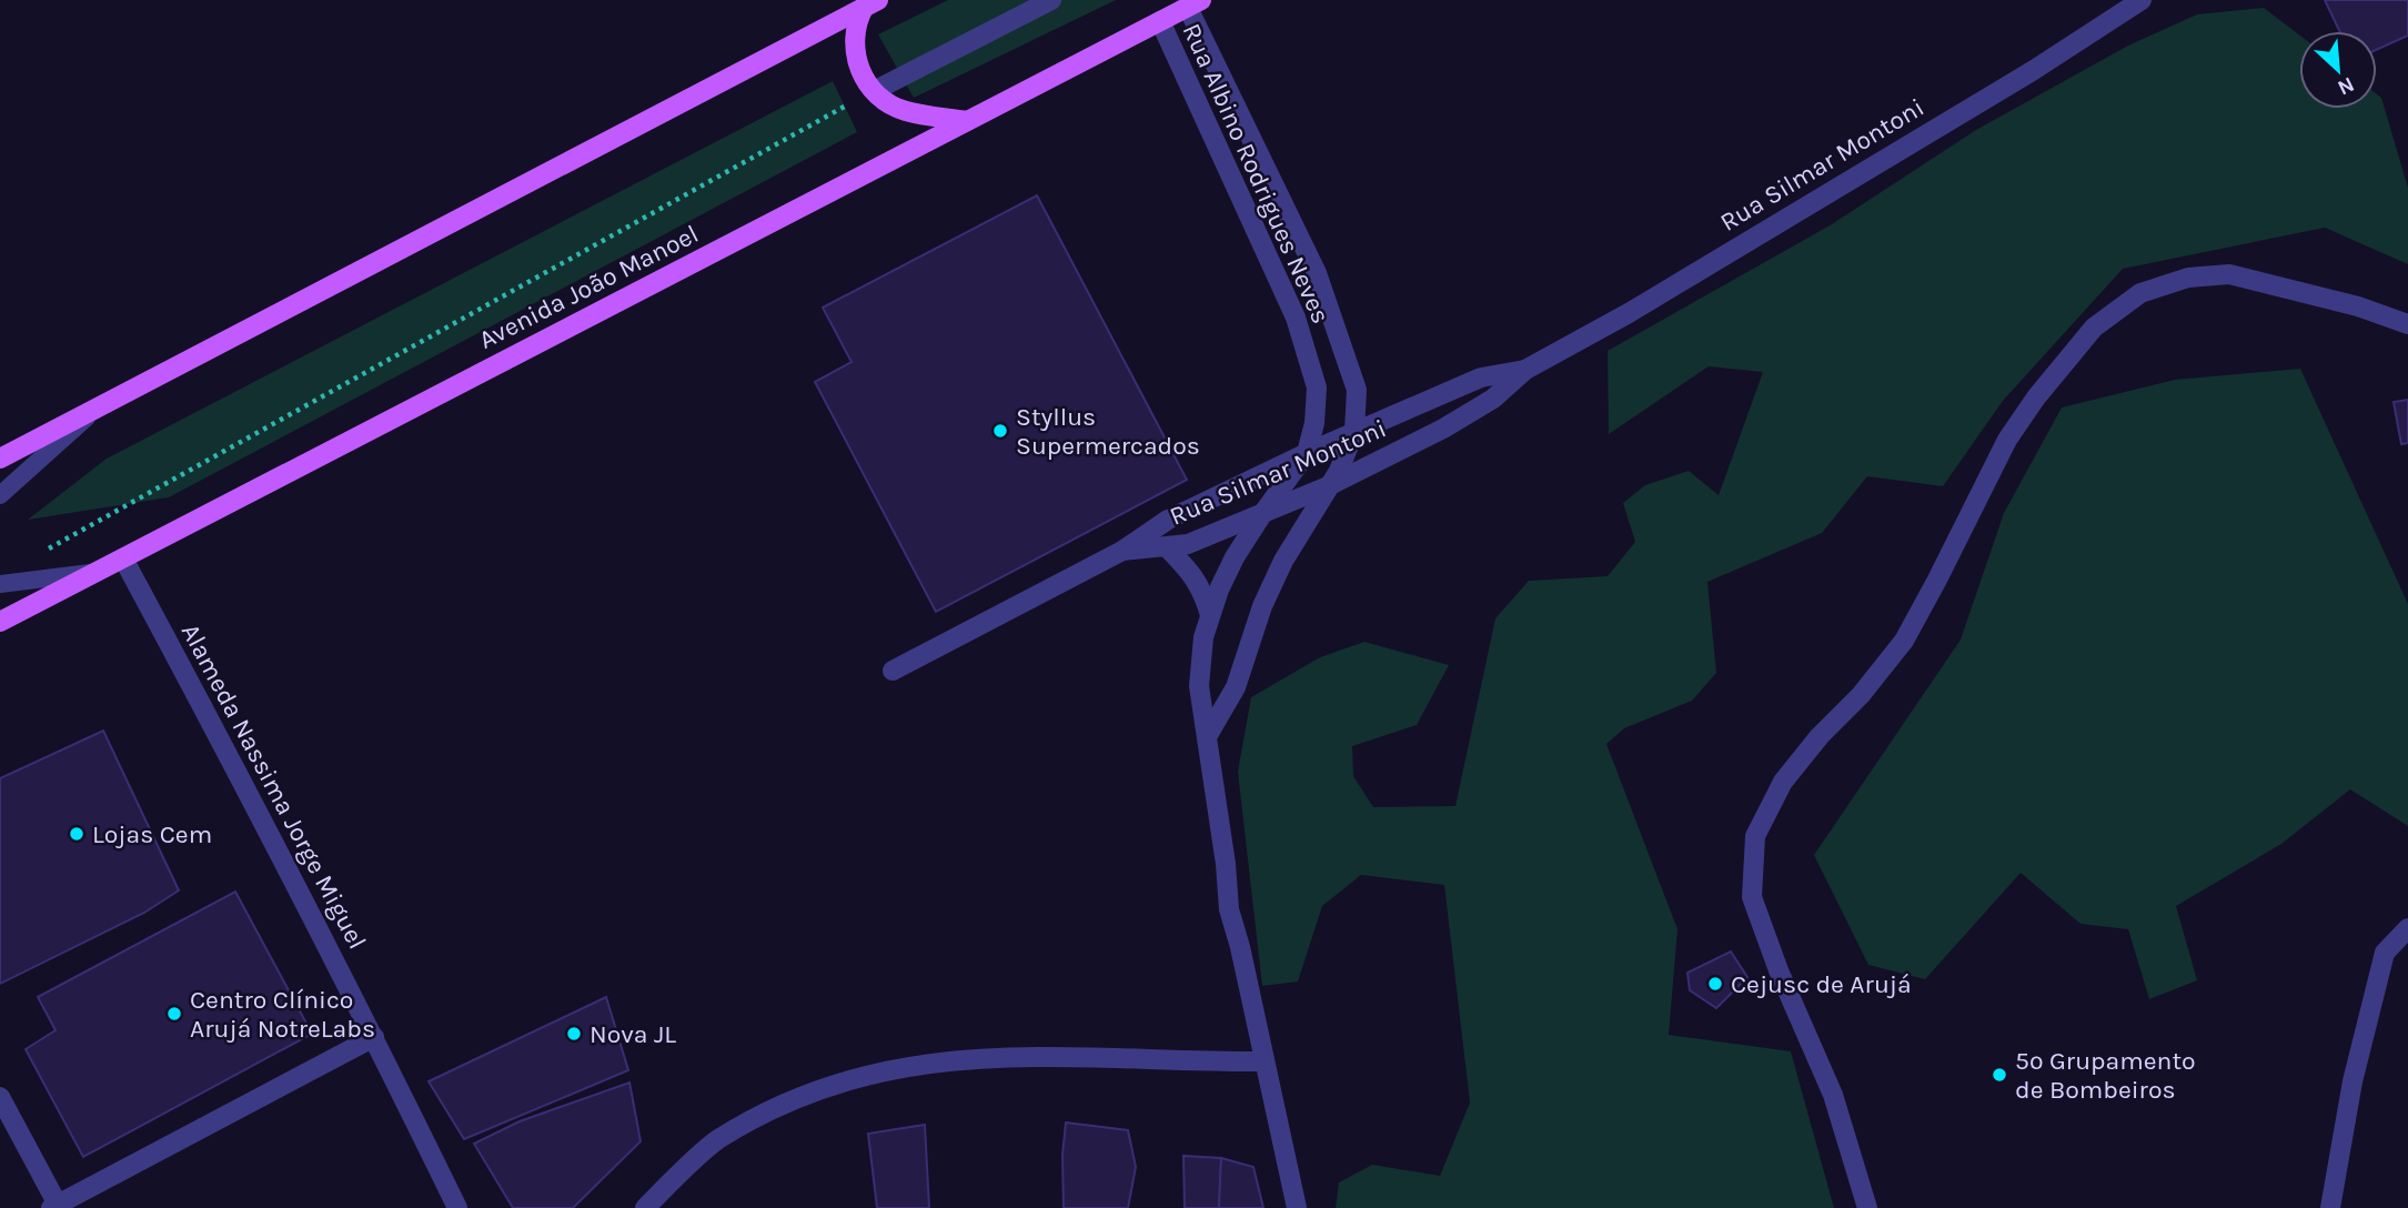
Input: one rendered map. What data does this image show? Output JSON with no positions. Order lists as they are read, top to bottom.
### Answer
{
  "streets": {
    "main road": ["Avenida João Manoel"],
    "street": ["Rua Silmar Montoni", "Rua Albino Rodrigues Neves", "Alameda Nassima Jorge Miguel"]
  },
  "crossings": [
    ["Rua Silmar Montoni", "Rua Albino Rodrigues Neves"],
    ["Rua Albino Rodrigues Neves", "Avenida João Manoel"],
    ["Avenida João Manoel", "Alameda Nassima Jorge Miguel"]
  ],
  "places": [
    "Styllus Supermercados",
    "Lojas Cem",
    "Cejusc de Arujá",
    "Centro Clínico Arujá NotreLabs",
    "Nova JL",
    "5º Grupamento de Bombeiros"
  ],
  "north": "bottom right"
}
